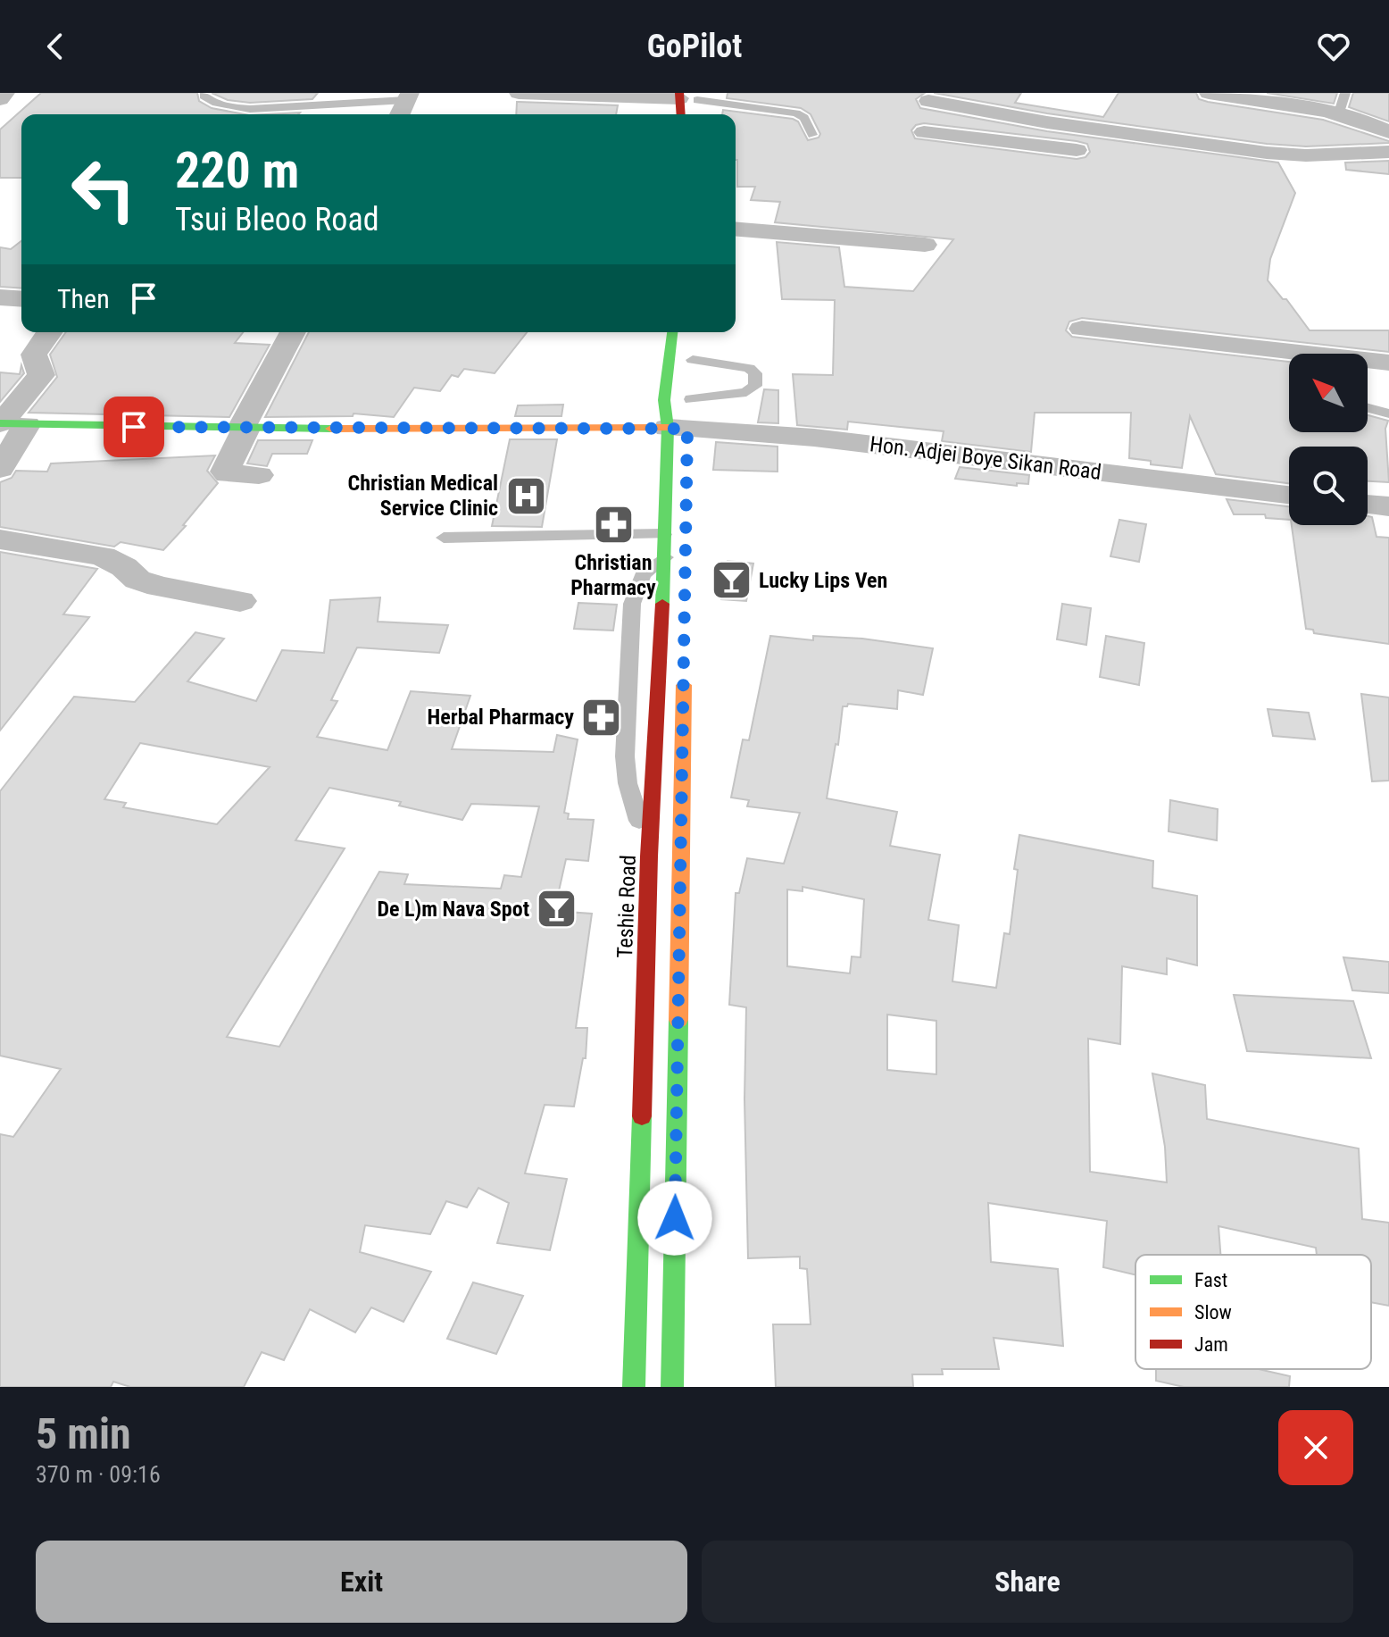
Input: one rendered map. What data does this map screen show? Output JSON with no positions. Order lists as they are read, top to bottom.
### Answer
{
  "streets": {
    "main road": ["Teshie Road"],
    "street": ["Hon. Adjei Boye Sikan Road"]
  },
  "crossings": [
    ["Hon. Adjei Boye Sikan Road", "Teshie Road"]
  ],
  "places": {
    "hospital": ["Christian Medical Service Clinic"],
    "pharmacy": ["Christian Pharmacy", "Herbal Pharmacy"],
    "bar": ["Lucky Lips Ven", "De L)m Nava Spot"]
  },
  "legend": ["Fast", "Slow", "Jam"],
  "north": "top left",
  "page": {
    "header": "GoPilot",
    "turn": ["220 m", "Tsui Bleoo Road"],
    "then": "Then",
    "heading": ["5 min", "370 m · 09:16"],
    "buttons": ["Exit", "Share"]
  }
}
